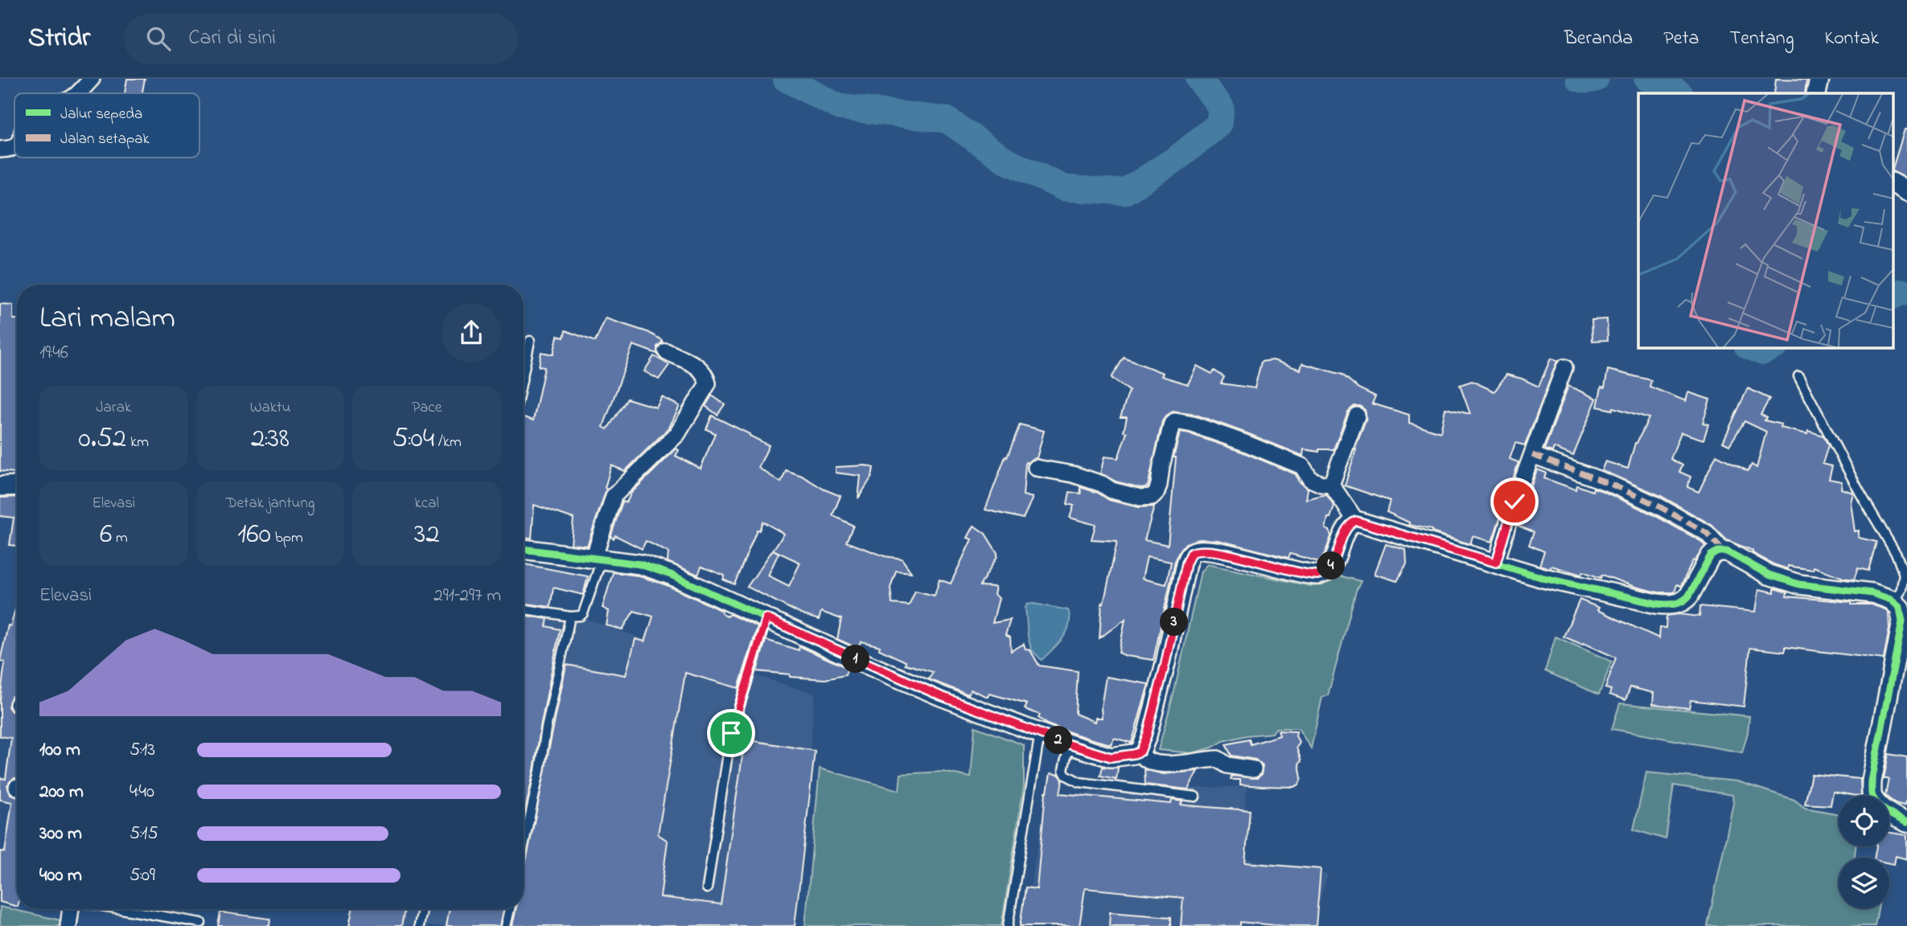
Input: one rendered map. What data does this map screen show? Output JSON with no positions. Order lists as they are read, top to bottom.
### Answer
{
  "legend": ["Jalur sepeda", "Jalan setapak"],
  "page": {
    "header": "Stridr",
    "search": "Cari di sini",
    "nav": [
      "Beranda",
      "Peta",
      "Tentang",
      "Kontak"
    ],
    "heading": ["Lari malam", "19:46"],
    "stats": [
      ["Jarak", "0.52 km"],
      ["Waktu", "2:38"],
      ["Pace", "5:04 /km"],
      ["Elevasi", "6 m"],
      ["Detak jantung", "160 bpm"],
      ["kcal", "32"]
    ],
    "pins": [
      "4",
      "3",
      "1",
      "2"
    ],
    "chart": ["Elevasi", "291–297 m"],
    "list": [
      {
        "name": "100 m",
        "note": "5:13"
      },
      {
        "name": "200 m",
        "note": "4:40"
      },
      {
        "name": "300 m",
        "note": "5:15"
      },
      {
        "name": "400 m",
        "note": "5:09"
      }
    ]
  }
}
